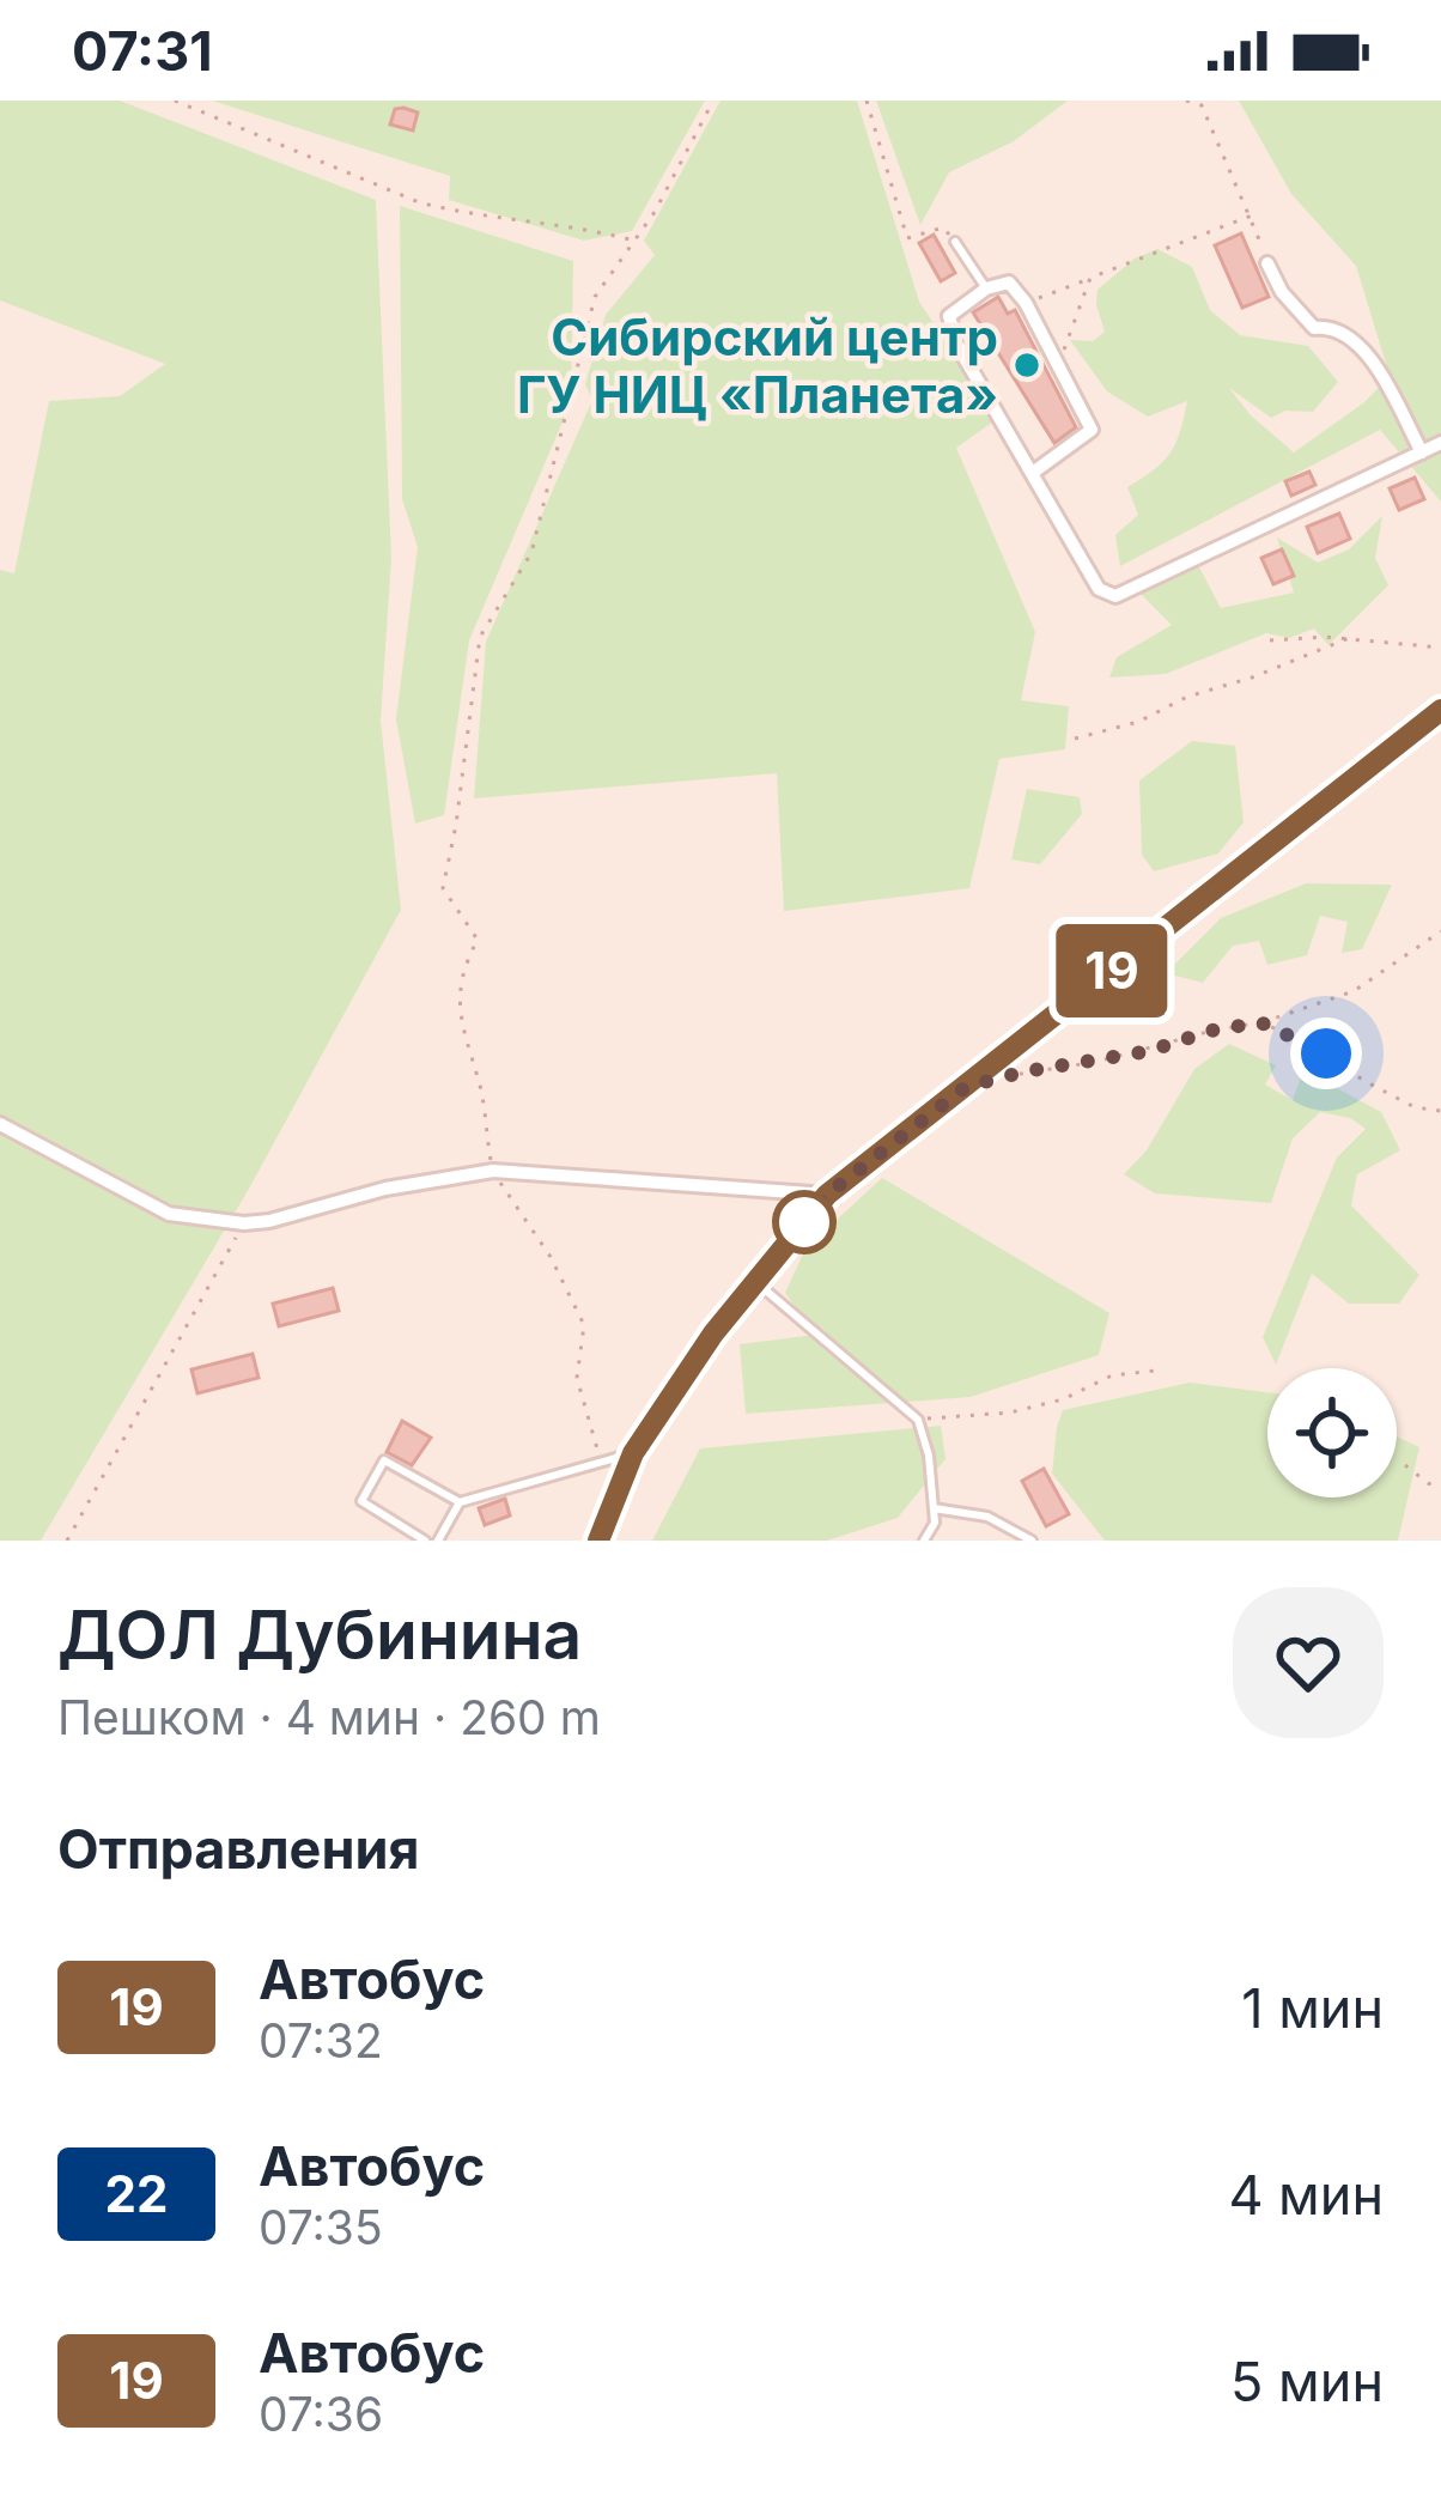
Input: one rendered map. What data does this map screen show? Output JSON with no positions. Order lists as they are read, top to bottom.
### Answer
{
  "places": ["Сибирский центр ГУ НИЦ «Планета»"],
  "lines": ["bus line 19"],
  "page": {
    "status": "07:31",
    "on_map": "19",
    "heading": [
      ["ДОЛ Дубинина", "Пешком · 4 мин · 260 m"],
      "Отправления"
    ],
    "list": [
      {
        "mark": "19",
        "name": "Автобус",
        "note": "07:32",
        "value": "1 мин"
      },
      {
        "mark": "22",
        "name": "Автобус",
        "note": "07:35",
        "value": "4 мин"
      },
      {
        "mark": "19",
        "name": "Автобус",
        "note": "07:36",
        "value": "5 мин"
      }
    ]
  }
}
